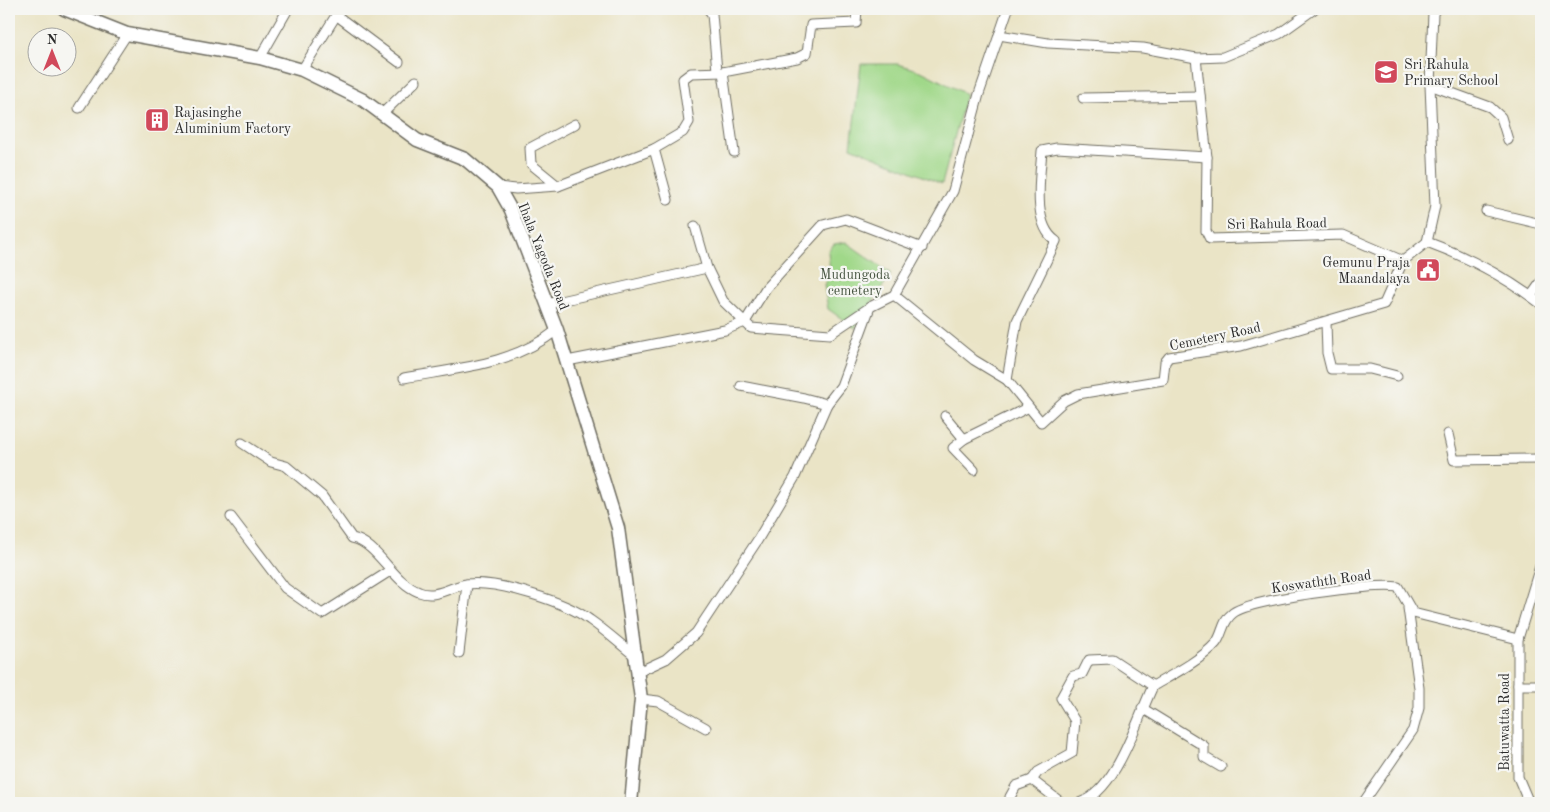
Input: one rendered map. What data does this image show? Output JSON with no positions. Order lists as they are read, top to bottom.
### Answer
{
  "streets": {
    "street": [
      "Sri Rahula Road",
      "Ihala Yagoda Road",
      "Cemetery Road",
      "Koswathth Road",
      "Batuwatta Road"
    ]
  },
  "crossings": [
    ["Sri Rahula Road", "Cemetery Road"]
  ],
  "parks": ["Mudungoda cemetery"],
  "places": {
    "school or university": ["Sri Rahula Primary School"],
    "building": ["Rajasinghe Aluminium Factory"],
    "public building": ["Gemunu Praja Maandalaya"]
  },
  "north": "top"
}
